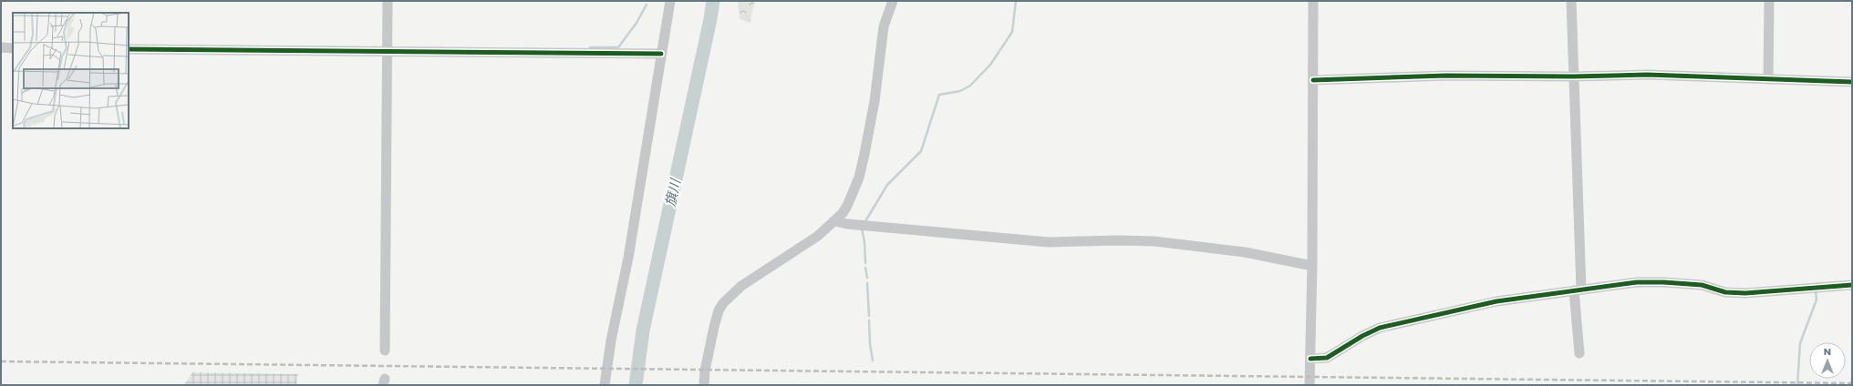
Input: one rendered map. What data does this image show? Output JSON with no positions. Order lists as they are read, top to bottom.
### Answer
{
  "water": ["旗川"],
  "north": "top"
}
